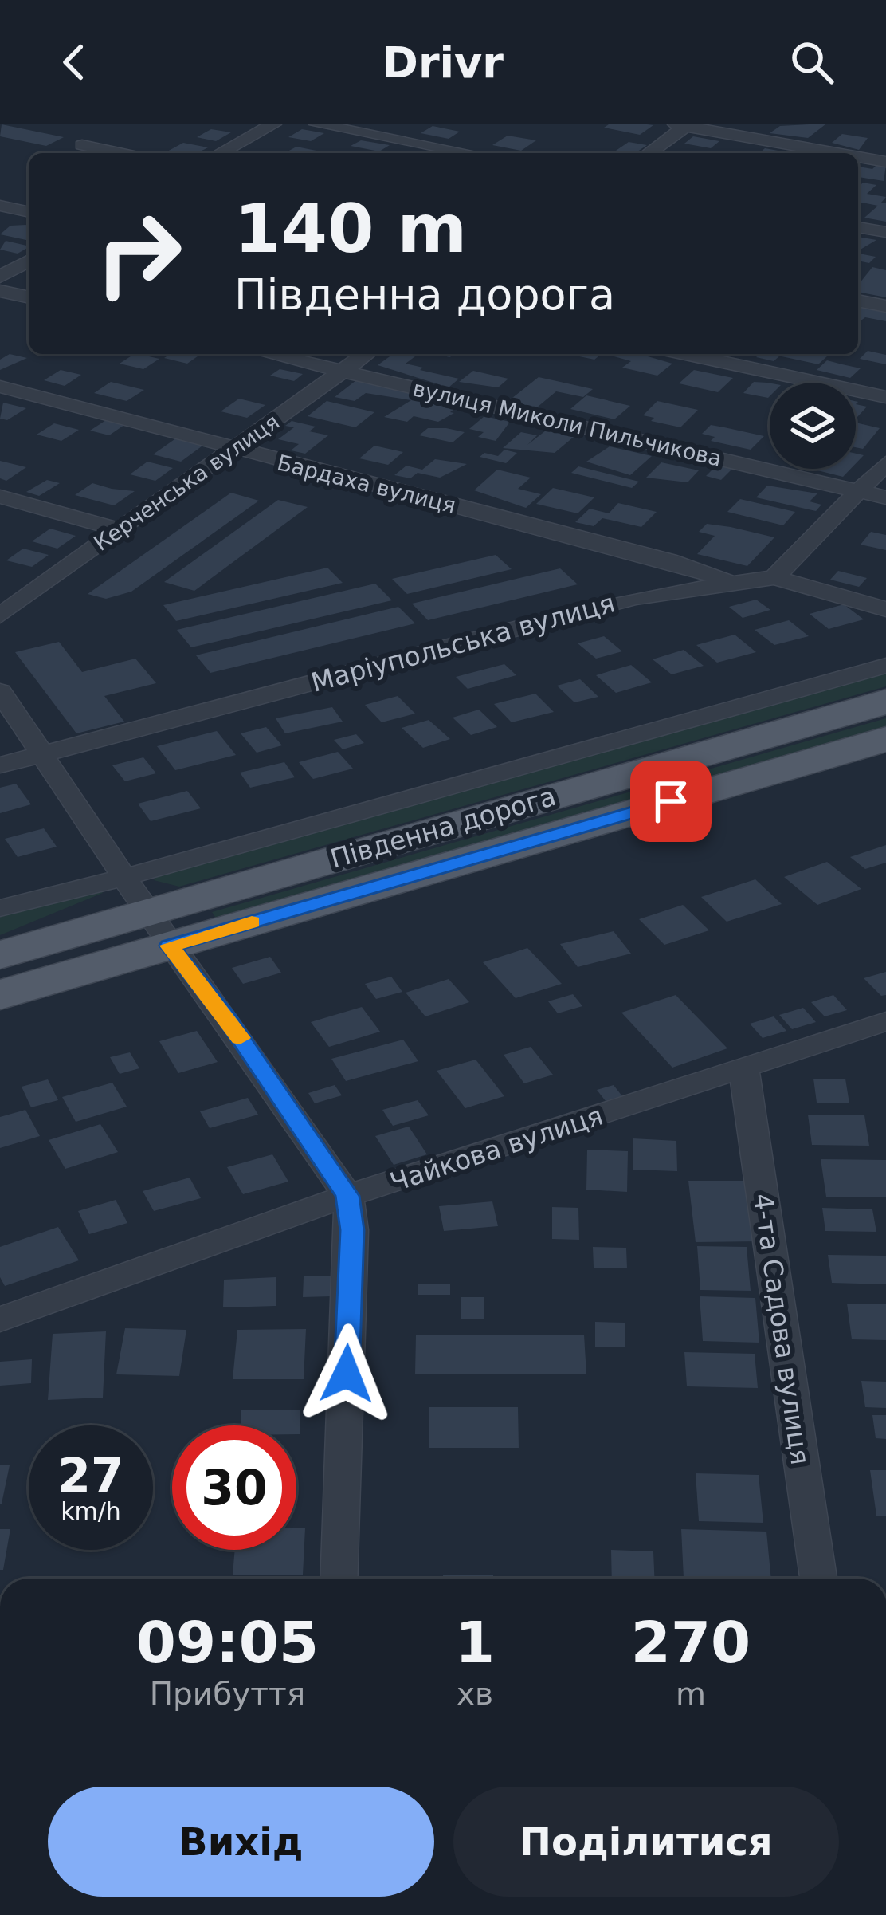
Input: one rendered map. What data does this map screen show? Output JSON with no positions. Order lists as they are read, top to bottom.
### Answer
{
  "streets": {
    "main road": ["Південна дорога"],
    "street": [
      "вулиця Миколи Пильчикова",
      "Керченська вулиця",
      "Бардаха вулиця",
      "Маріупольська вулиця",
      "Чайкова вулиця",
      "4-та Садова вулиця"
    ]
  },
  "crossings": [
    ["вулиця Миколи Пильчикова", "Керченська вулиця"],
    ["Керченська вулиця", "Бардаха вулиця"],
    ["Бардаха вулиця", "Маріупольська вулиця"],
    ["Чайкова вулиця", "4-та Садова вулиця"]
  ],
  "page": {
    "header": "Drivr",
    "turn": ["140 m", "Південна дорога"],
    "speed": "27 km/h",
    "limit": "30",
    "eta": [
      "09:05",
      "Прибуття",
      "1",
      "хв",
      "270",
      "m"
    ],
    "buttons": ["Вихід", "Поділитися"]
  }
}
